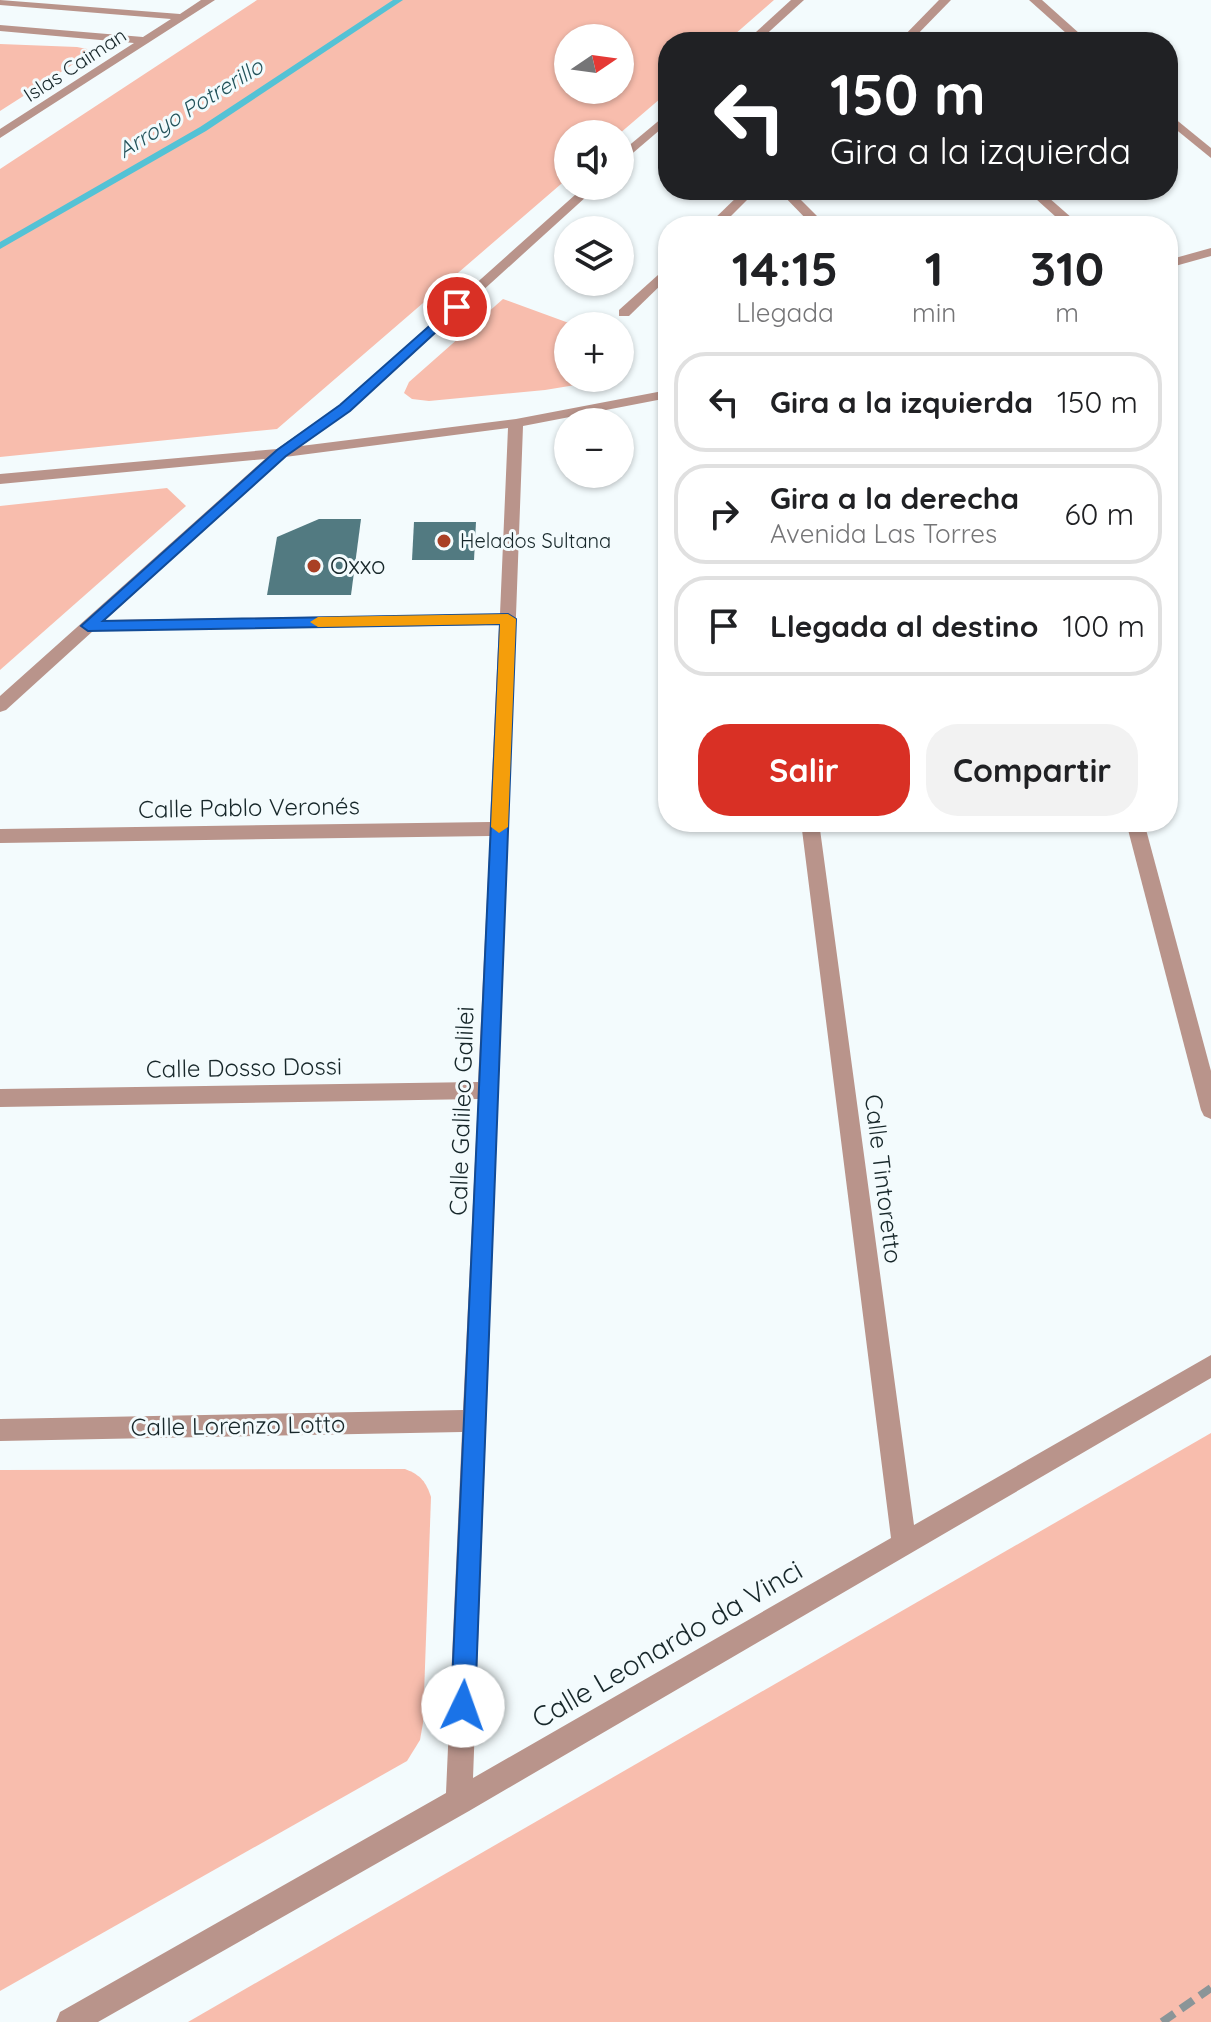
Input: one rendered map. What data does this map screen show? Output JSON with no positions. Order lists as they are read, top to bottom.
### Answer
{
  "streets": {
    "street": [
      "Islas Caiman",
      "Calle Pablo Veronés",
      "Calle Dosso Dossi",
      "Calle Galileo Galilei",
      "Calle Tintoretto",
      "Calle Lorenzo Lotto",
      "Calle Leonardo da Vinci"
    ]
  },
  "crossings": [
    ["Calle Pablo Veronés", "Calle Galileo Galilei"],
    ["Calle Dosso Dossi", "Calle Galileo Galilei"],
    ["Calle Galileo Galilei", "Calle Lorenzo Lotto"],
    ["Calle Galileo Galilei", "Calle Leonardo da Vinci"],
    ["Calle Tintoretto", "Calle Leonardo da Vinci"]
  ],
  "water": ["Arroyo Potrerillo"],
  "places": ["Helados Sultana", "Oxxo"],
  "north": "right",
  "page": {
    "map_buttons": ["+", "−"],
    "turn": ["150 m", "Gira a la izquierda"],
    "eta": [
      "14:15",
      "Llegada",
      "1",
      "min",
      "310",
      "m"
    ],
    "list": [
      {
        "name": "Gira a la izquierda",
        "value": "150 m"
      },
      {
        "name": "Gira a la derecha",
        "note": "Avenida Las Torres",
        "value": "60 m"
      },
      {
        "name": "Llegada al destino",
        "value": "100 m"
      }
    ],
    "buttons": ["Salir", "Compartir"]
  }
}
